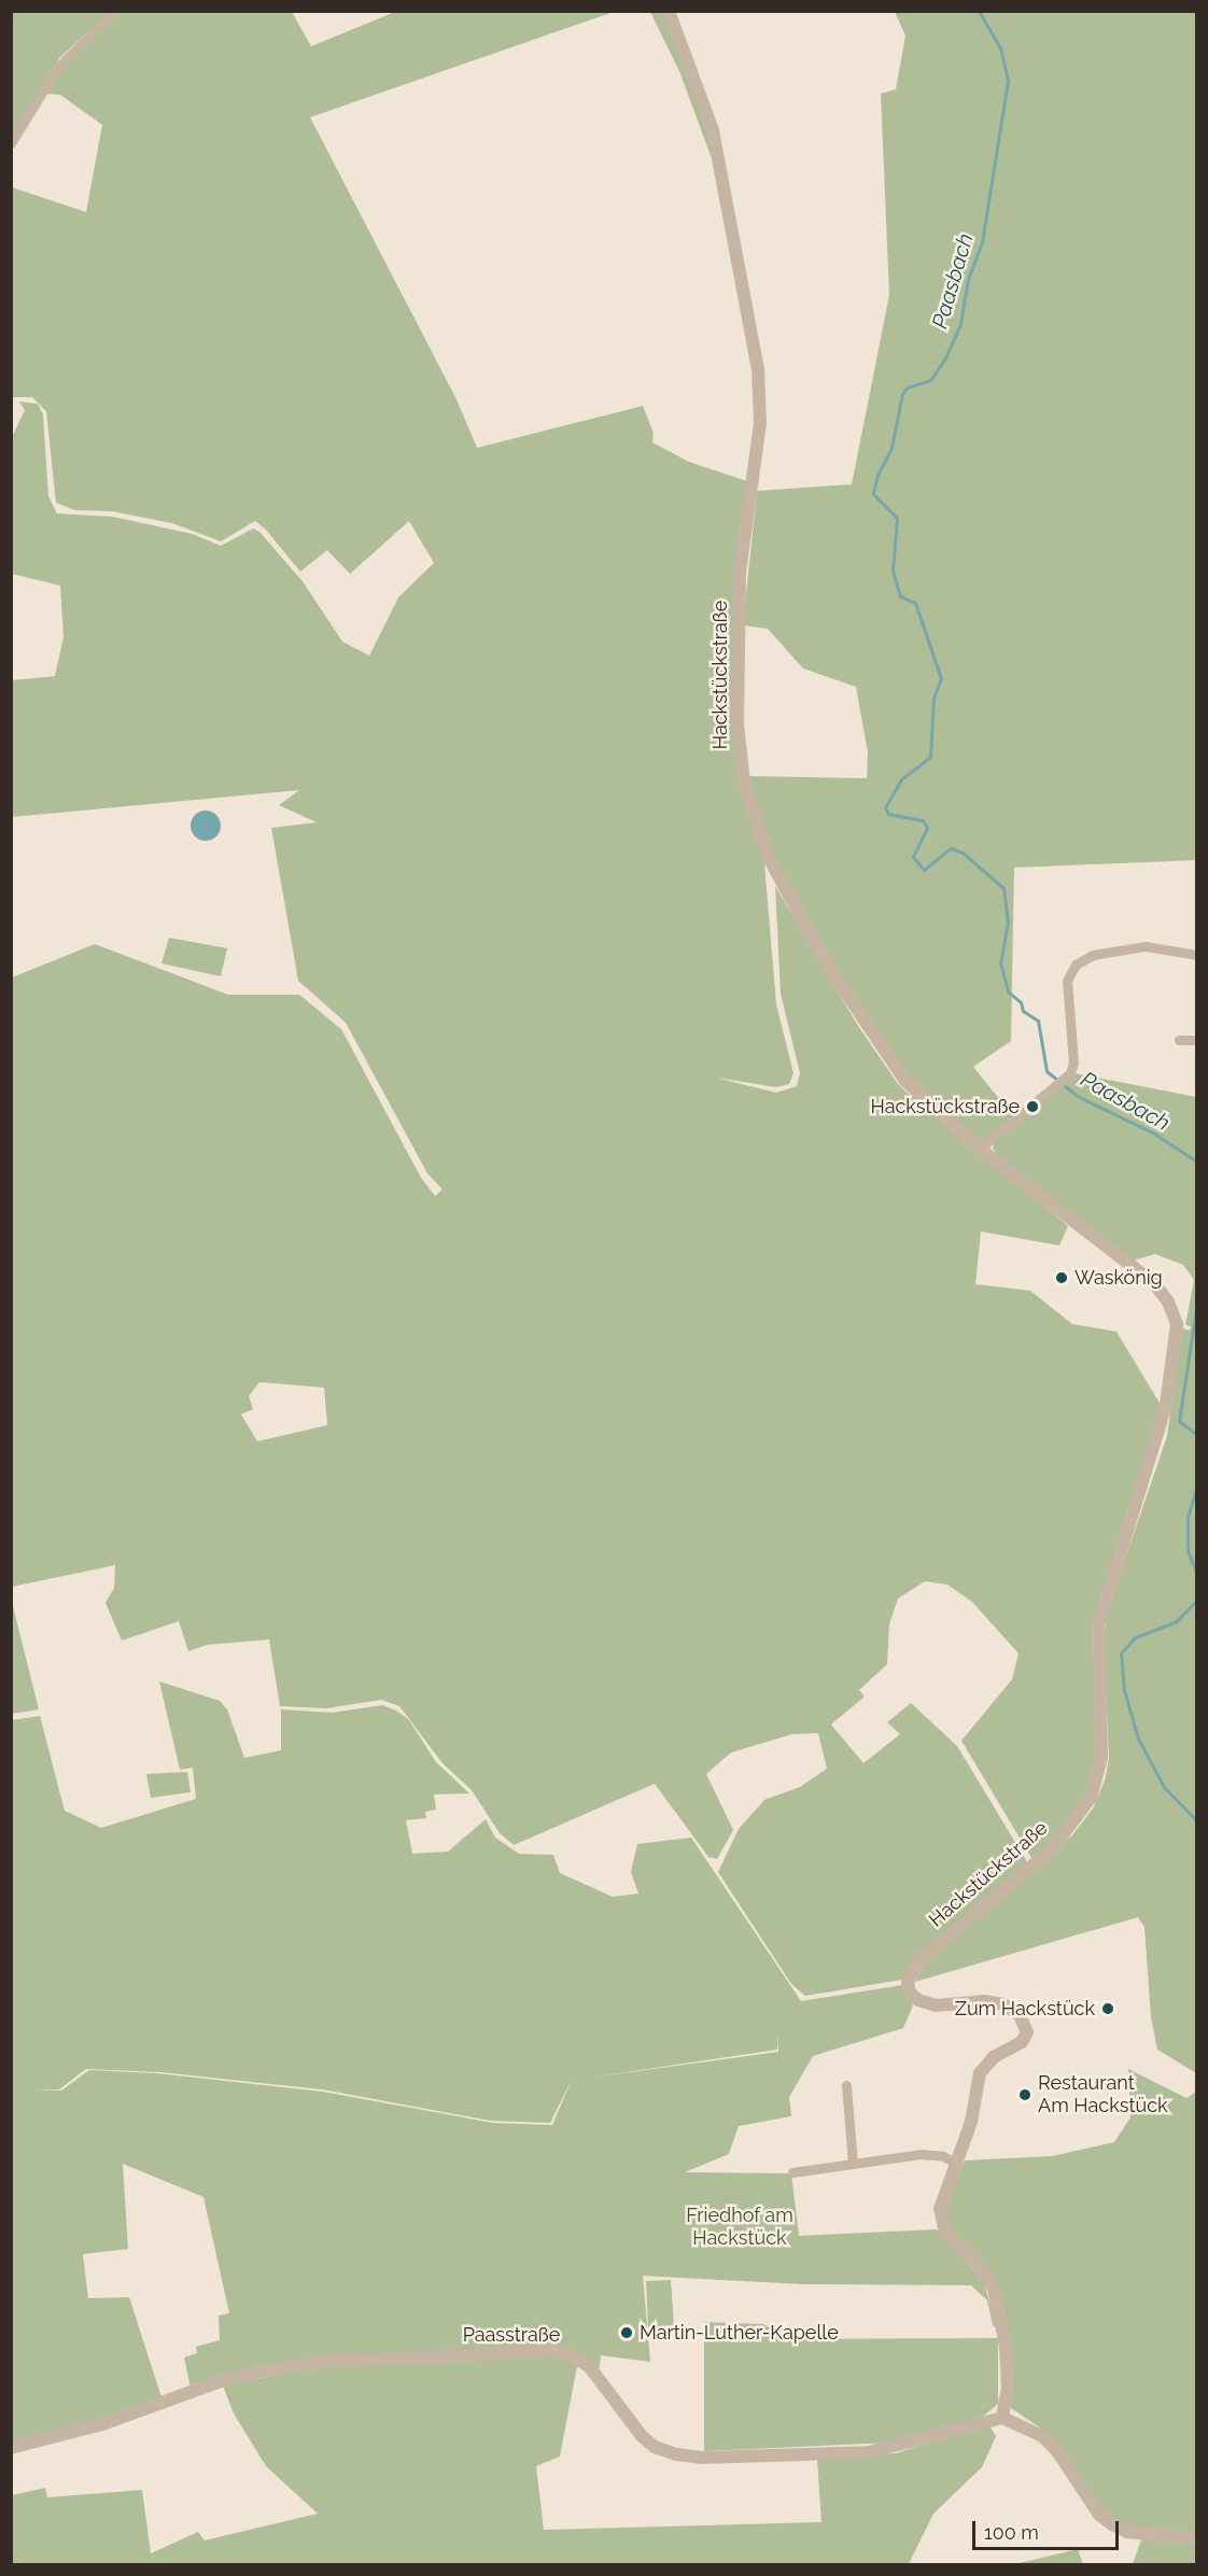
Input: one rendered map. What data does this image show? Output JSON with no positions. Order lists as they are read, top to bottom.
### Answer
{
  "streets": {
    "street": ["Hackstückstraße", "Paasstraße"]
  },
  "crossings": [
    ["Hackstückstraße", "Paasstraße"]
  ],
  "water": ["Paasbach"],
  "parks": ["Friedhof am Hackstück"],
  "places": [
    "Hackstückstraße",
    "Waskönig",
    "Zum Hackstück",
    "Restaurant Am Hackstück",
    "Martin-Luther-Kapelle"
  ],
  "scale_bar": "100 m"
}
